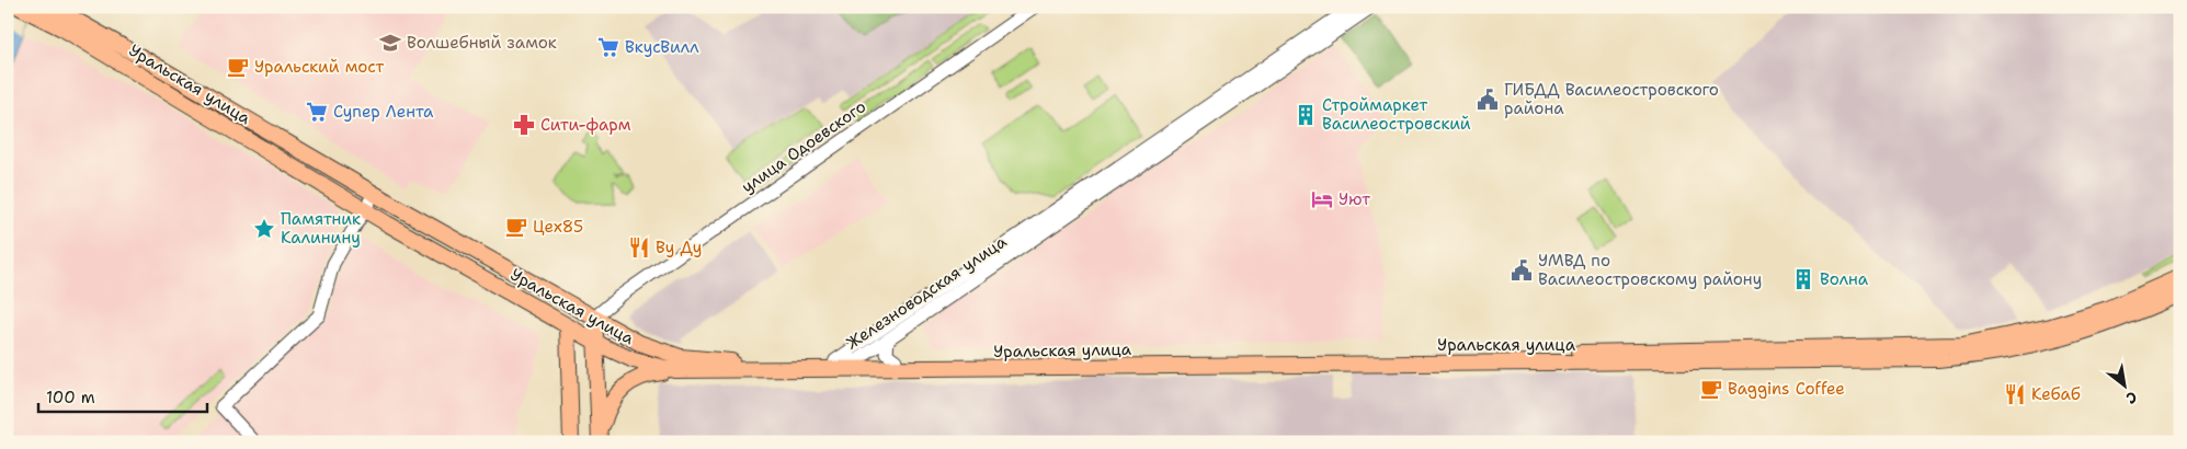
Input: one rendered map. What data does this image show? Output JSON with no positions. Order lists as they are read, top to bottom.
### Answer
{
  "streets": {
    "main road": ["Уральская улица", "улица Одоевского"],
    "street": ["Железноводская улица"]
  },
  "crossings": [
    ["Уральская улица", "улица Одоевского"],
    ["Уральская улица", "Железноводская улица"]
  ],
  "places": {
    "school or university": ["Волшебный замок"],
    "supermarket": ["ВкусВилл", "Супер Лента"],
    "cafe": ["Уральский мост", "Цех85", "Baggins Coffee"],
    "public building": ["ГИБДД Василеостровского района", "УМВД по Василеостровскому району"],
    "building": ["Строймаркет Василеостровский", "Волна"],
    "pharmacy": ["Сити-фарм"],
    "hotel": ["Уют"],
    "place": ["Памятник Калинину"],
    "restaurant": ["Ву Ду", "Кебаб"]
  },
  "scale_bar": "100 m",
  "north": "bottom right"
}
